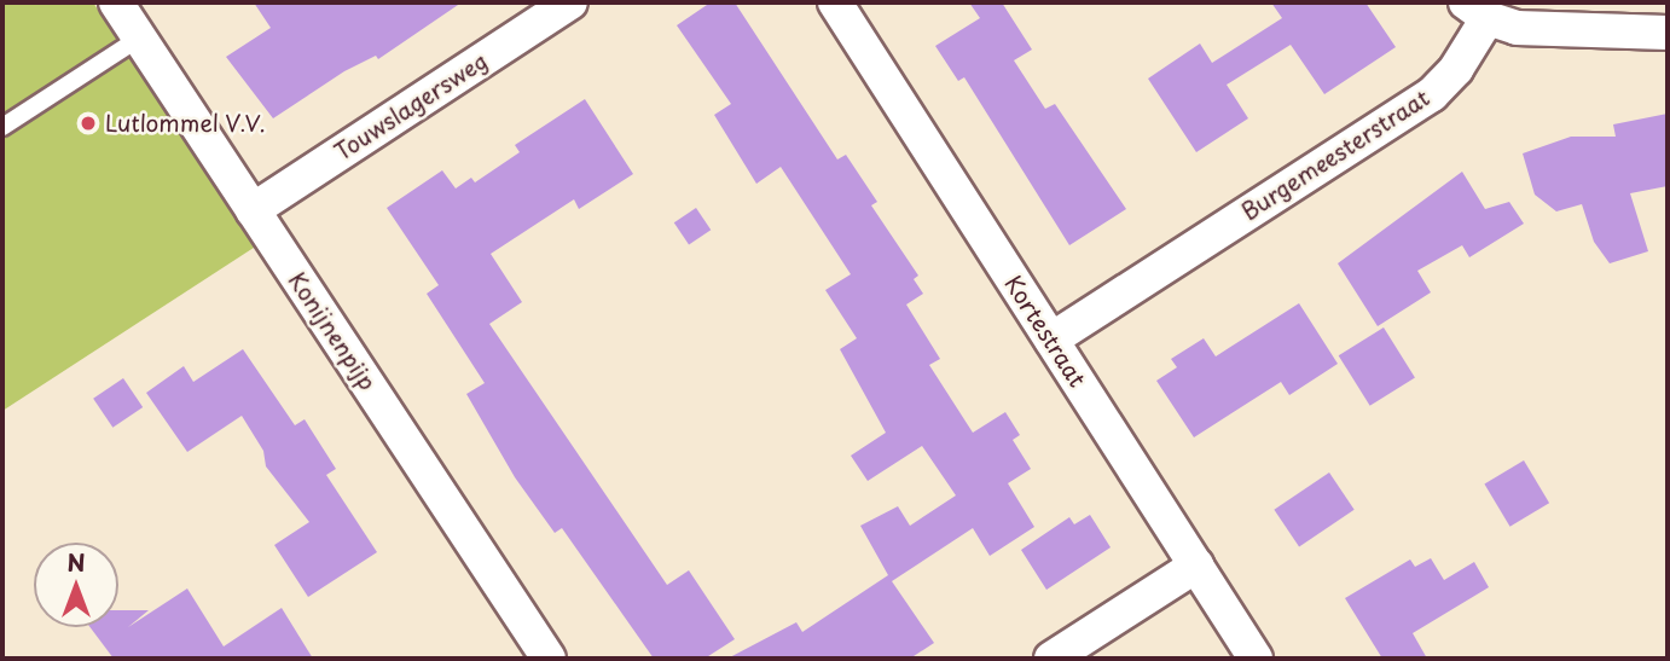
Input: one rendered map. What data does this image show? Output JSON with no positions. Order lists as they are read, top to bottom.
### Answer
{
  "streets": {
    "street": [
      "Touwslagersweg",
      "Burgemeesterstraat",
      "Konijnenpijp",
      "Kortestraat"
    ]
  },
  "crossings": [
    ["Touwslagersweg", "Konijnenpijp"],
    ["Burgemeesterstraat", "Kortestraat"]
  ],
  "places": ["Lutlommel V.V."],
  "north": "top"
}
